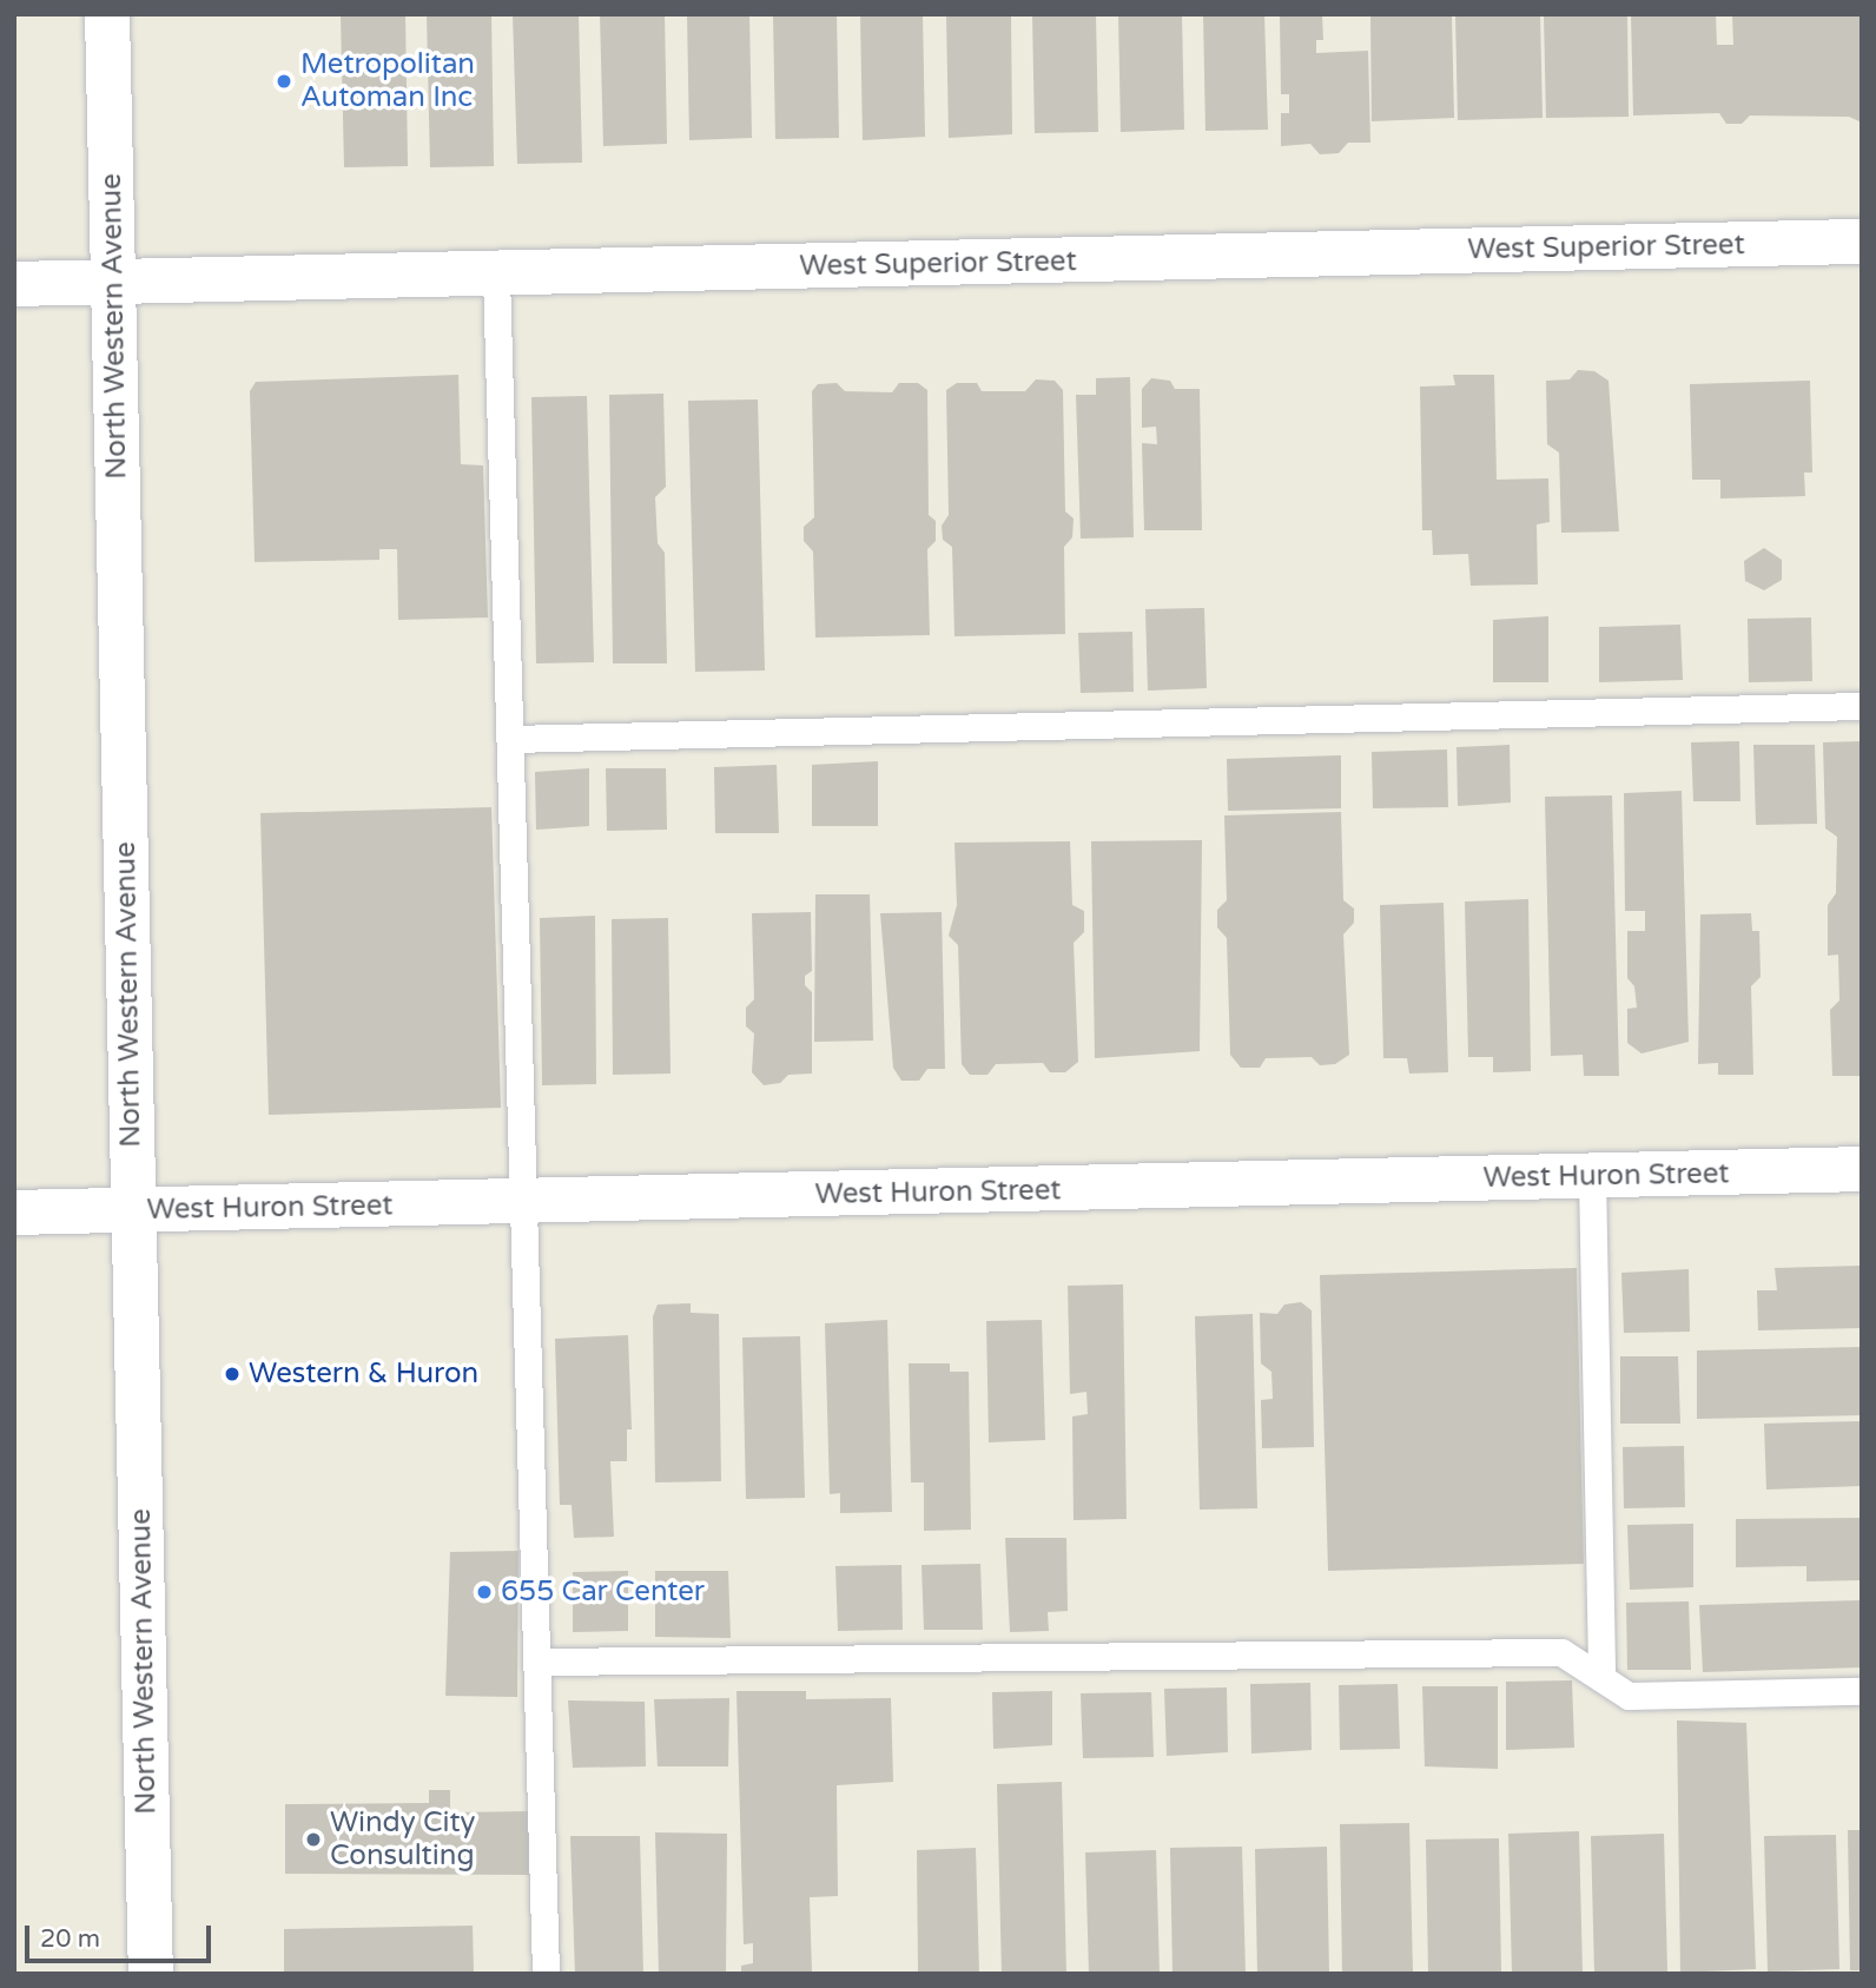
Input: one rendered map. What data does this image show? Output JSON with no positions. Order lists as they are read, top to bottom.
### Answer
{
  "streets": {
    "street": ["West Superior Street", "North Western Avenue", "West Huron Street"]
  },
  "crossings": [
    ["West Superior Street", "North Western Avenue"],
    ["North Western Avenue", "West Huron Street"]
  ],
  "places": [
    "Metropolitan Automan Inc",
    "Western & Huron",
    "655 Car Center",
    "Windy City Consulting"
  ],
  "scale_bar": "20 m"
}
